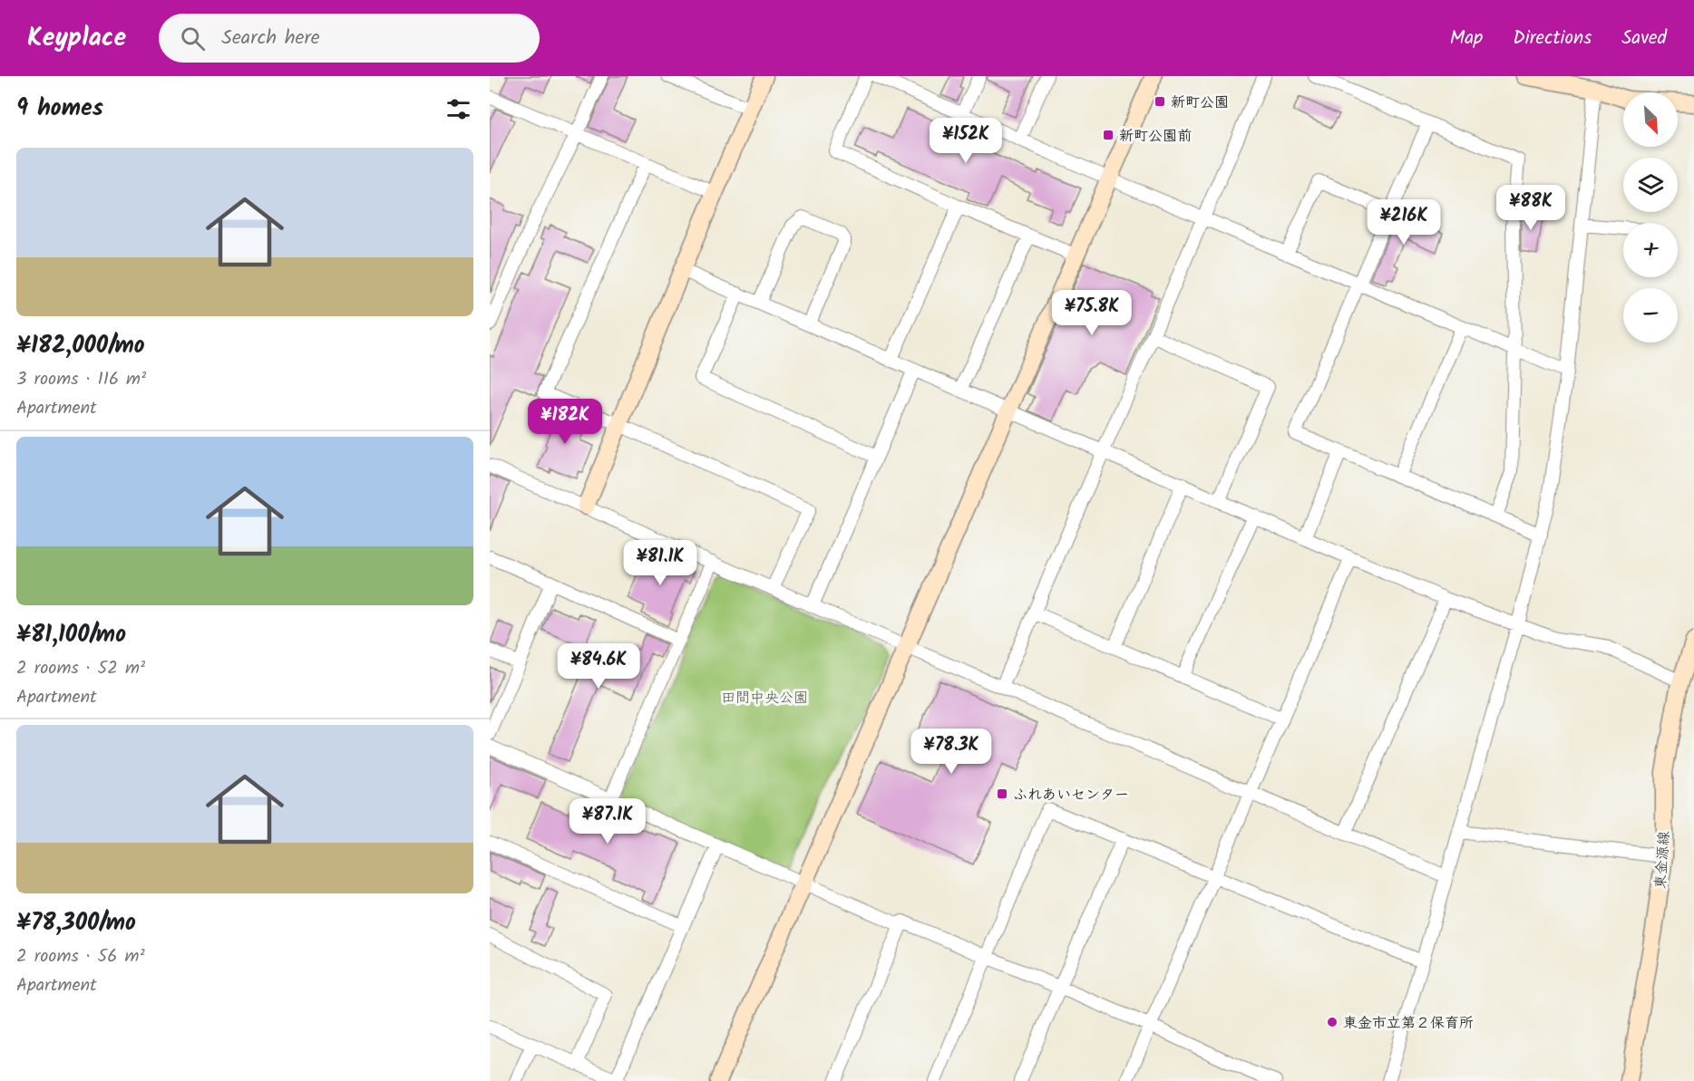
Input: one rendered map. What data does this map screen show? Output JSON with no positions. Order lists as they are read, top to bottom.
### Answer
{
  "streets": {
    "street": ["東金源線"]
  },
  "parks": ["田間中央公園"],
  "places": {
    "transit": ["新町公園", "新町公園前", "ふれあいセンター"],
    "other": ["東金市立第２保育所"]
  },
  "north": "bottom right",
  "page": {
    "header": "Keyplace",
    "search": "Search here",
    "nav": ["Map", "Directions", "Saved"],
    "heading": "9 homes",
    "map_buttons": ["+", "−"],
    "price": [
      "¥152K",
      "¥88K",
      "¥216K",
      "¥75.8K",
      "¥182K",
      "¥81.1K",
      "¥84.6K",
      "¥78.3K",
      "¥87.1K"
    ],
    "list": [
      {
        "name": "¥182,000/mo",
        "note": "3 rooms · 116 m² · Apartment"
      },
      {
        "name": "¥81,100/mo",
        "note": "2 rooms · 52 m² · Apartment"
      },
      {
        "name": "¥78,300/mo",
        "note": "2 rooms · 56 m² · Apartment"
      }
    ]
  }
}
